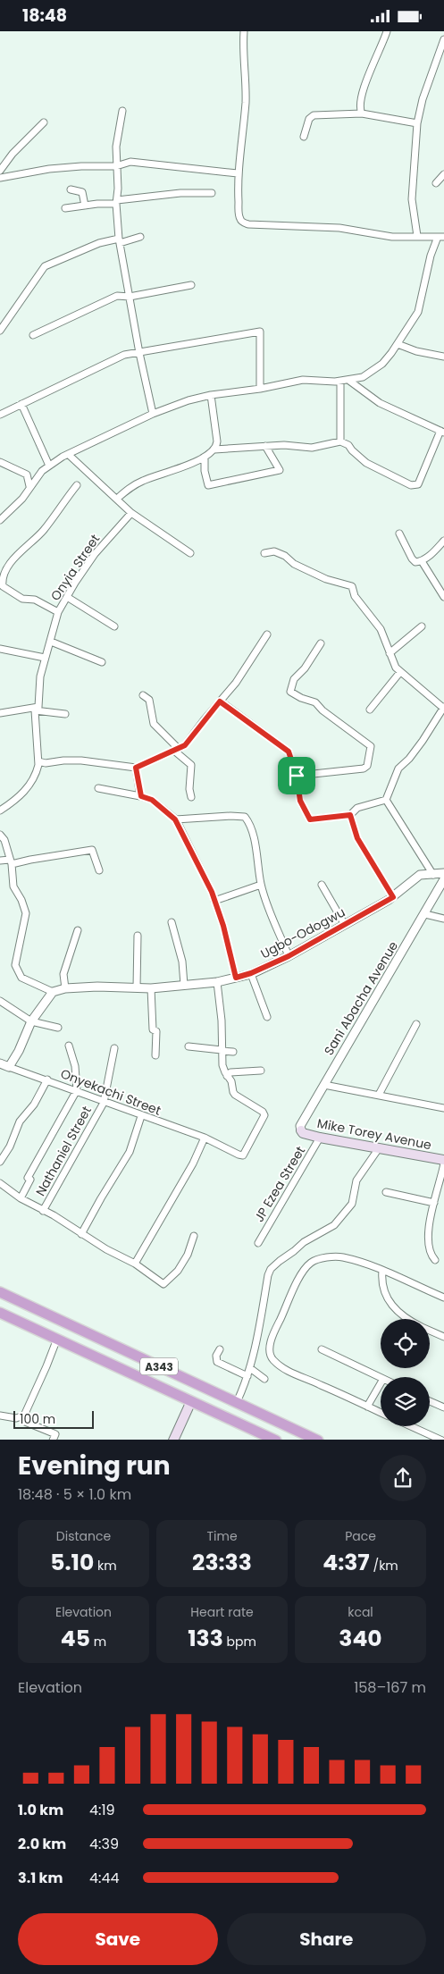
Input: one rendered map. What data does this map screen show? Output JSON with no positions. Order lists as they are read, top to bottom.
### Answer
{
  "streets": {
    "highway": ["A343"],
    "main road": ["Mike Torey Avenue"],
    "street": [
      "Onyia Street",
      "Ugbo-Odogwu",
      "Sani Abacha Avenue",
      "Onyekachi Street",
      "Nathaniel Street",
      "JP Ezea Street"
    ]
  },
  "crossings": [
    ["Sani Abacha Avenue", "Mike Torey Avenue"],
    ["Onyekachi Street", "Nathaniel Street"],
    ["Mike Torey Avenue", "JP Ezea Street"]
  ],
  "scale_bar": "100 m",
  "page": {
    "status": "18:48",
    "scale": "100 m",
    "heading": ["Evening run", "18:48 · 5 × 1.0 km"],
    "stats": [
      ["Distance", "5.10 km"],
      ["Time", "23:33"],
      ["Pace", "4:37 /km"],
      ["Elevation", "45 m"],
      ["Heart rate", "133 bpm"],
      ["kcal", "340"]
    ],
    "chart": ["Elevation", "158–167 m"],
    "list": [
      {
        "name": "1.0 km",
        "note": "4:19"
      },
      {
        "name": "2.0 km",
        "note": "4:39"
      },
      {
        "name": "3.1 km",
        "note": "4:44"
      }
    ],
    "buttons": ["Save", "Share"]
  }
}
